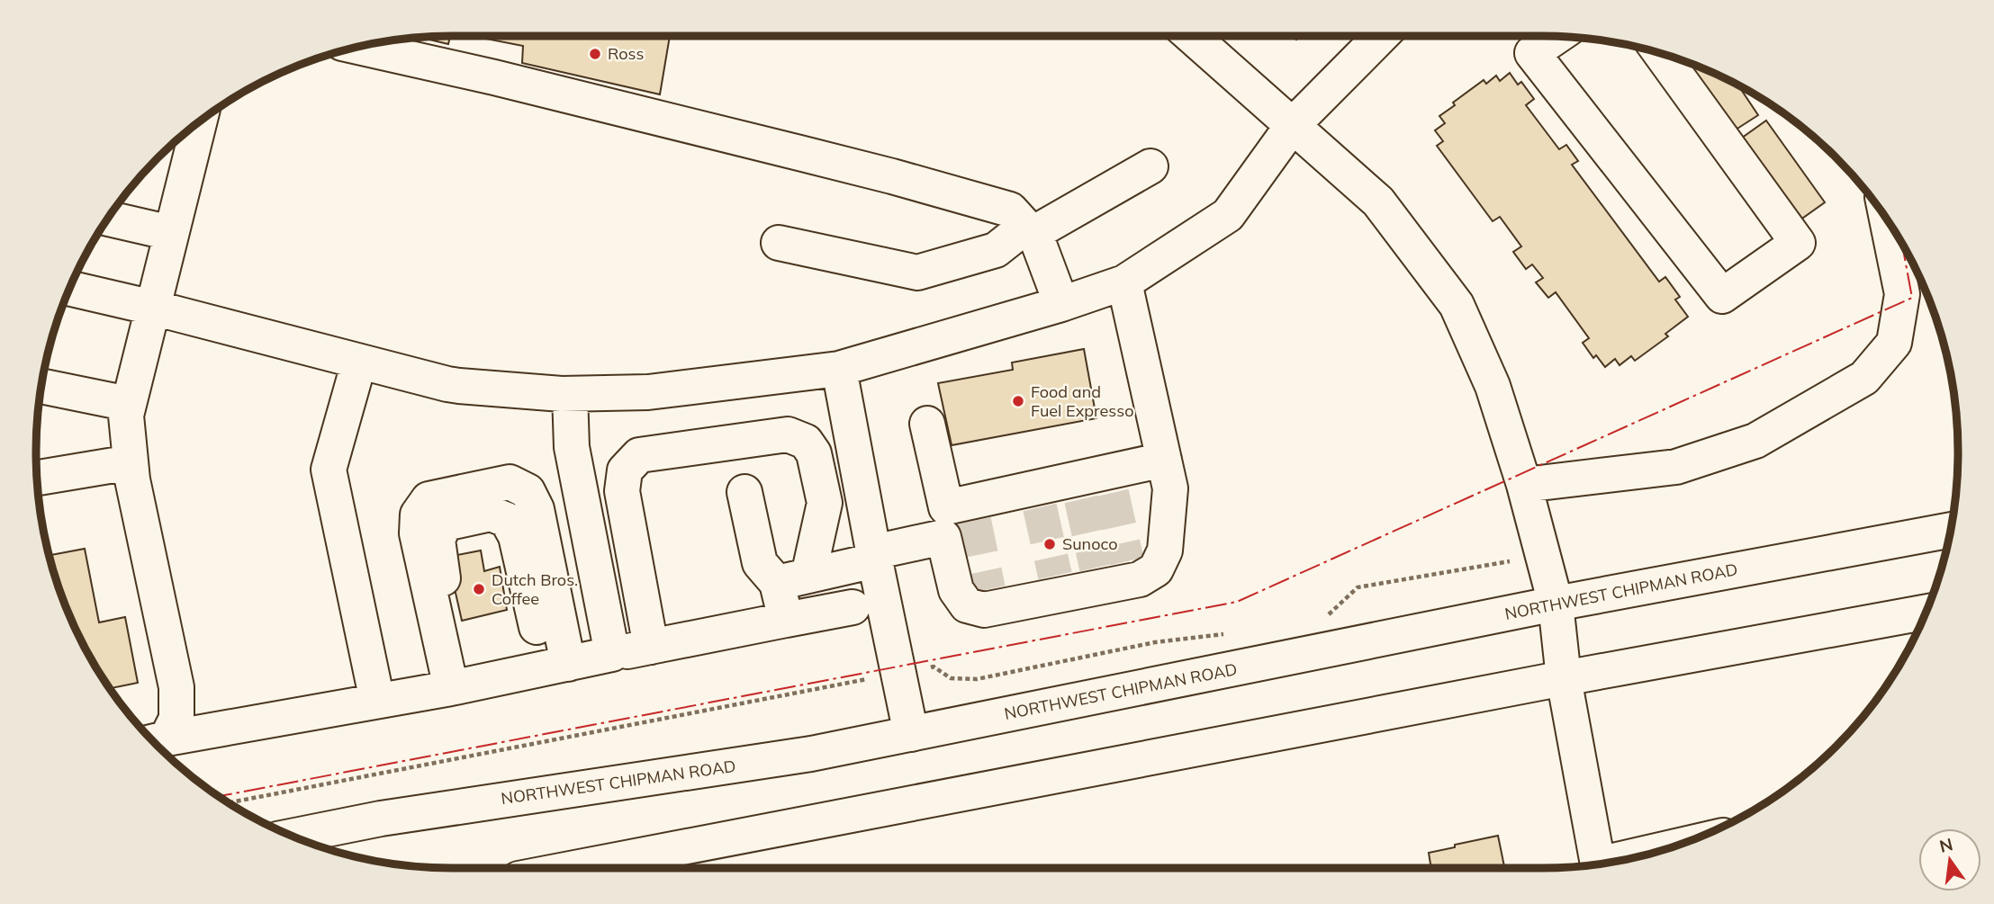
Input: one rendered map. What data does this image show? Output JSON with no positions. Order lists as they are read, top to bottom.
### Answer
{
  "streets": {
    "main road": ["NORTHWEST CHIPMAN ROAD"]
  },
  "places": [
    "Ross",
    "Food and Fuel Expresso",
    "Sunoco",
    "Dutch Bros. Coffee"
  ],
  "north": "top"
}
